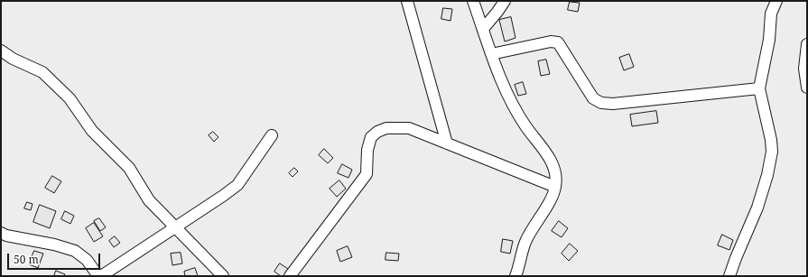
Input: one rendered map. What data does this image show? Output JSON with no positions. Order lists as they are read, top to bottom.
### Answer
{
  "scale_bar": "50 m"
}
